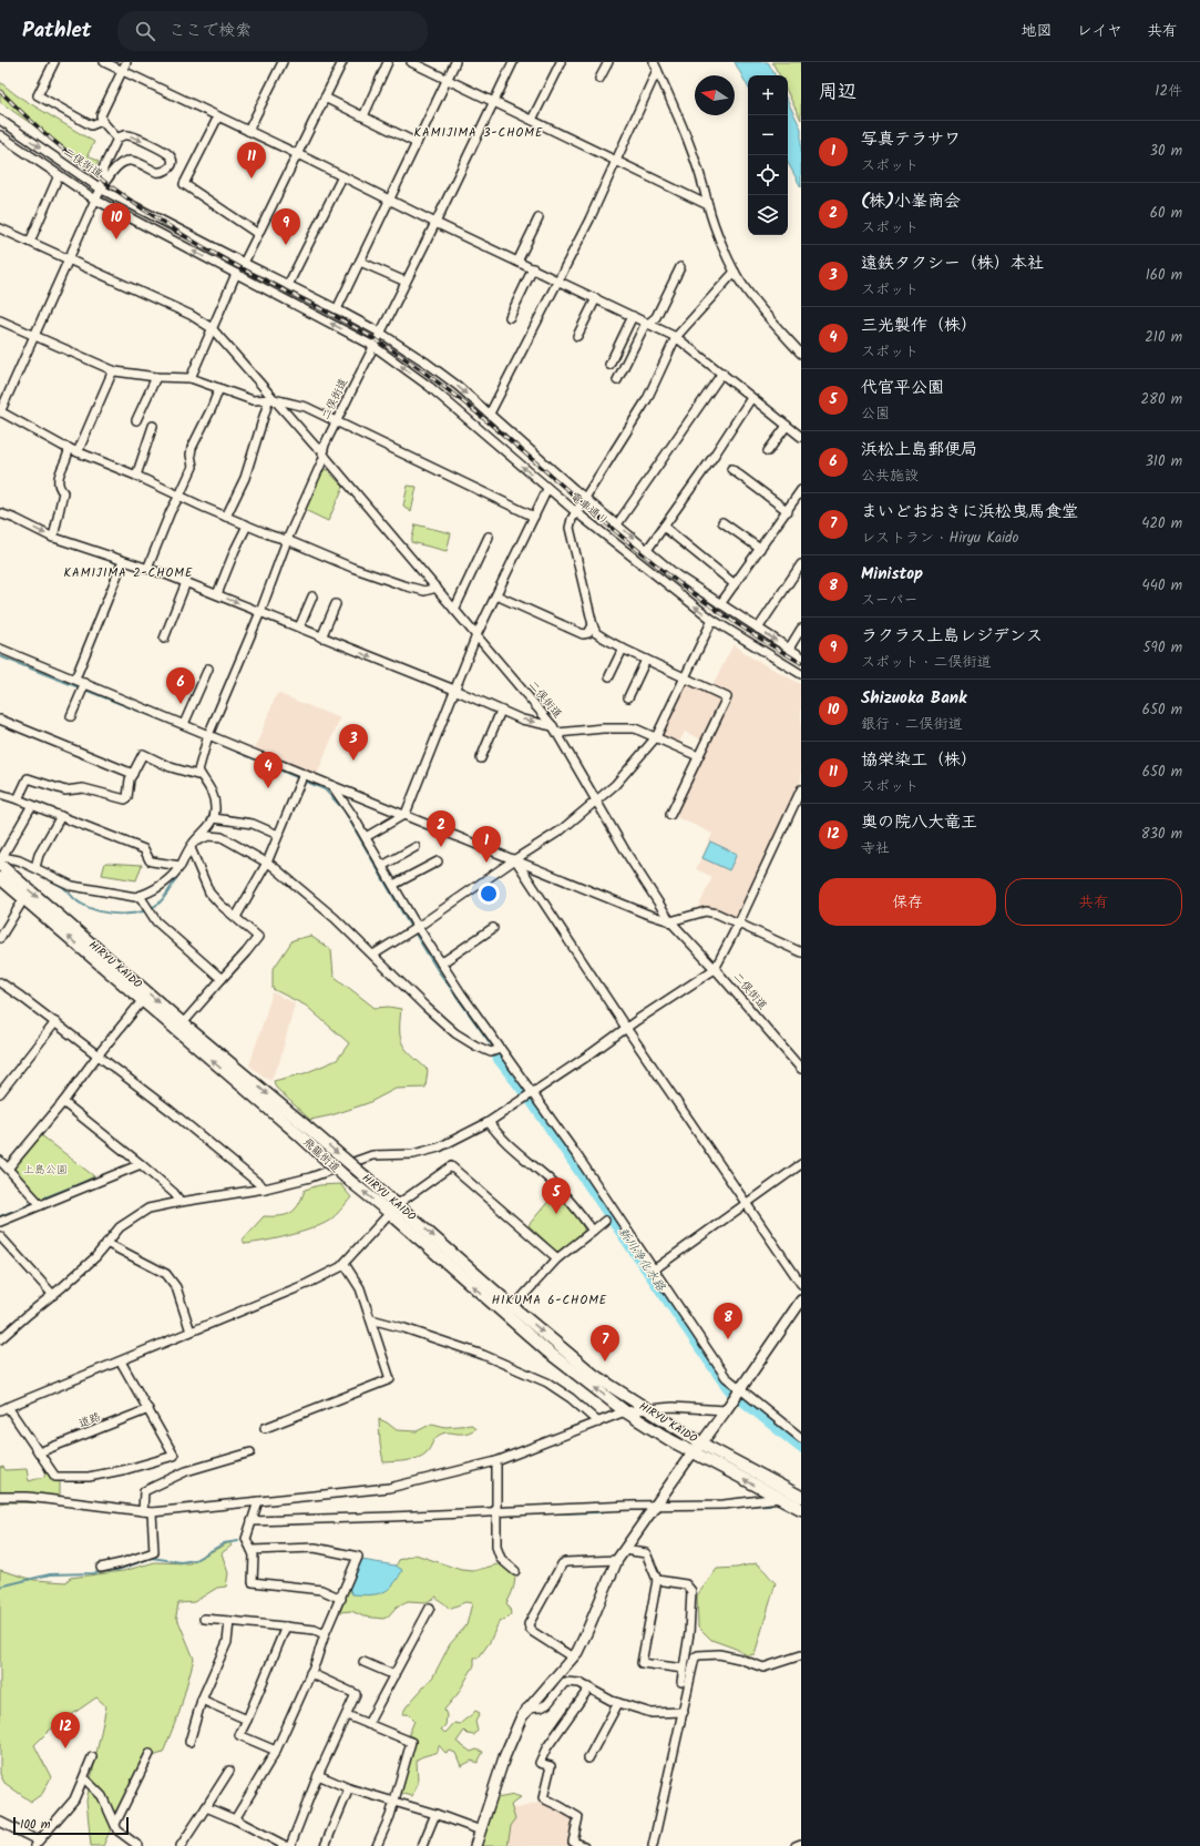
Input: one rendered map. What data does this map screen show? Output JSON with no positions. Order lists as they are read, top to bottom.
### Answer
{
  "streets": {
    "highway": ["HIRYU KAIDO", "飛龍街道"],
    "street": ["二俣街道", "電車通り", "道路"]
  },
  "crossings": [
    ["二俣街道", "電車通り"],
    ["HIRYU KAIDO", "飛龍街道"]
  ],
  "districts": ["KAMIJIMA 3-CHOME", "KAMIJIMA 2-CHOME", "HIKUMA 6-CHOME"],
  "water": ["新川浄化水路"],
  "parks": ["上島公園"],
  "scale_bar": "100 m",
  "north": "left",
  "page": {
    "header": "Pathlet",
    "search": "ここで検索",
    "nav": ["地図", "レイヤ", "共有"],
    "heading": ["周辺", "12件"],
    "map_buttons": ["+", "−"],
    "list": [
      {
        "mark": "1",
        "name": "写真テラサワ",
        "note": "スポット",
        "value": "30 m"
      },
      {
        "mark": "2",
        "name": "(株)小峯商会",
        "note": "スポット",
        "value": "60 m"
      },
      {
        "mark": "3",
        "name": "遠鉄タクシー（株）本社",
        "note": "スポット",
        "value": "160 m"
      },
      {
        "mark": "4",
        "name": "三光製作（株）",
        "note": "スポット",
        "value": "210 m"
      },
      {
        "mark": "5",
        "name": "代官平公園",
        "note": "公園",
        "value": "280 m"
      },
      {
        "mark": "6",
        "name": "浜松上島郵便局",
        "note": "公共施設",
        "value": "310 m"
      },
      {
        "mark": "7",
        "name": "まいどおおきに浜松曳馬食堂",
        "note": "レストラン · Hiryu Kaido",
        "value": "420 m"
      },
      {
        "mark": "8",
        "name": "Ministop",
        "note": "スーパー",
        "value": "440 m"
      },
      {
        "mark": "9",
        "name": "ラクラス上島レジデンス",
        "note": "スポット · 二俣街道",
        "value": "590 m"
      },
      {
        "mark": "10",
        "name": "Shizuoka Bank",
        "note": "銀行 · 二俣街道",
        "value": "650 m"
      },
      {
        "mark": "11",
        "name": "協栄染工（株）",
        "note": "スポット",
        "value": "650 m"
      },
      {
        "mark": "12",
        "name": "奥の院八大竜王",
        "note": "寺社",
        "value": "830 m"
      }
    ],
    "pins": [
      "11",
      "10",
      "9",
      "6",
      "3",
      "4",
      "2",
      "1",
      "5",
      "8",
      "7",
      "12"
    ],
    "buttons": ["保存", "共有"],
    "scale": "100 m"
  }
}
